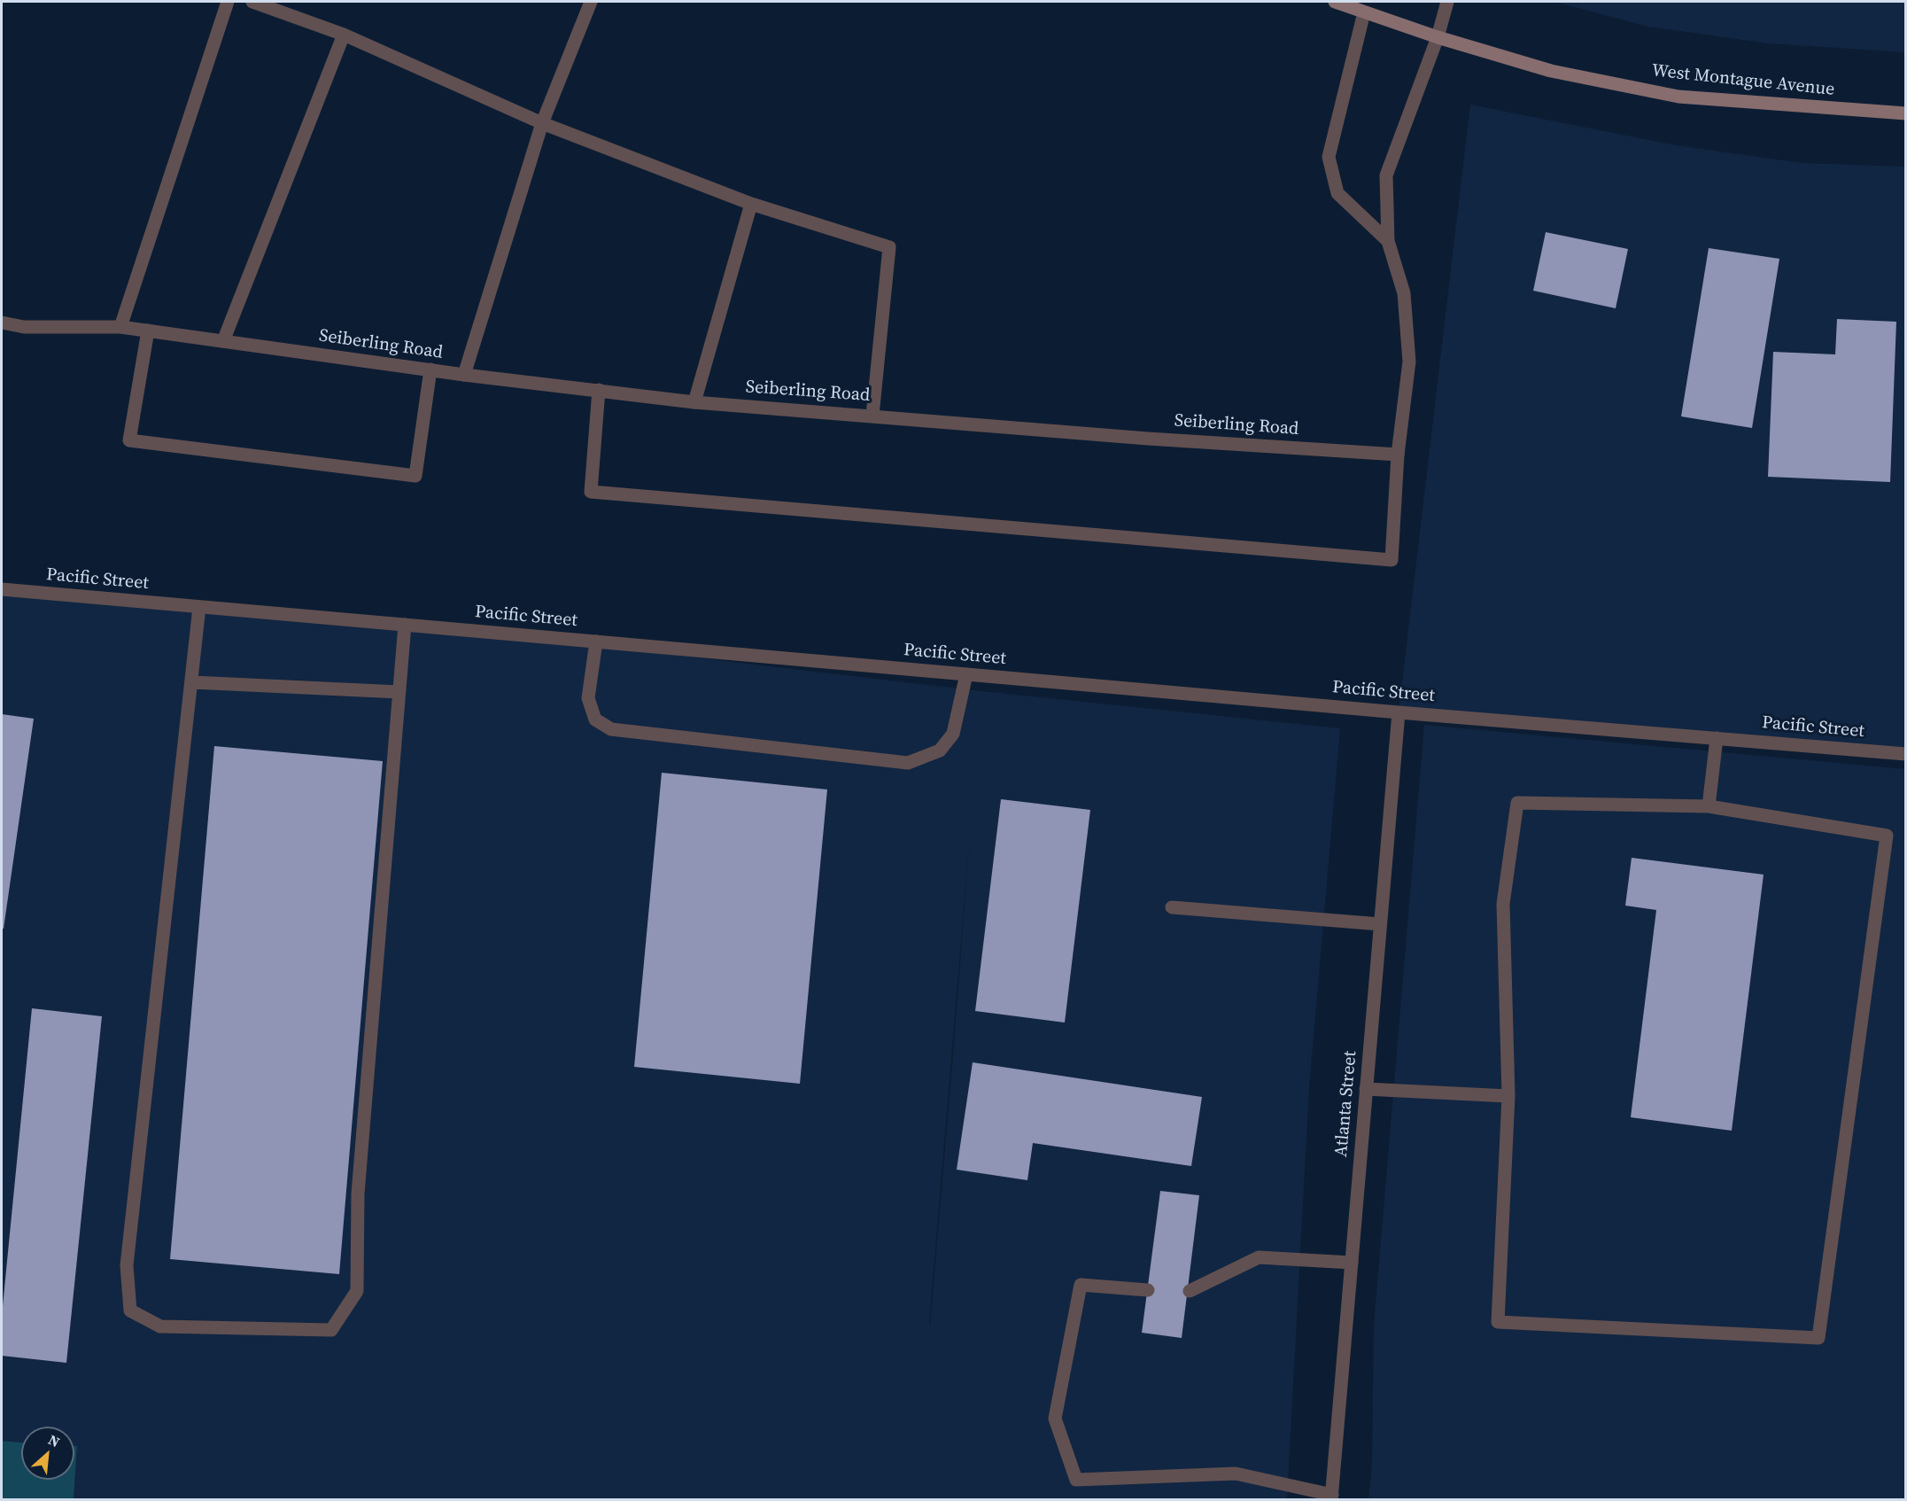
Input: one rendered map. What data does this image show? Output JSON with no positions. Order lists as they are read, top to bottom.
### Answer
{
  "streets": {
    "main road": ["West Montague Avenue"],
    "street": ["Seiberling Road", "Pacific Street", "Atlanta Street"]
  },
  "crossings": [
    ["Pacific Street", "Atlanta Street"]
  ],
  "north": "top right"
}
